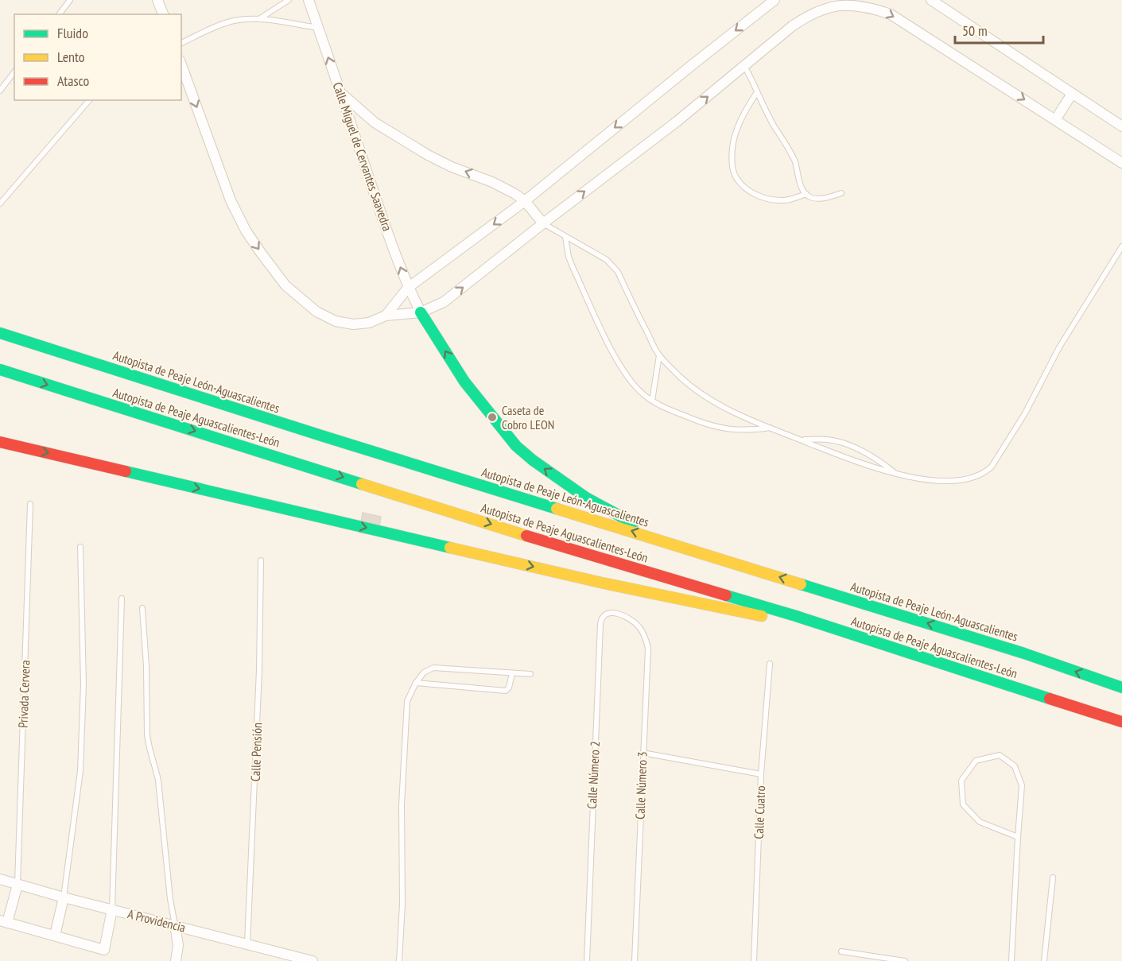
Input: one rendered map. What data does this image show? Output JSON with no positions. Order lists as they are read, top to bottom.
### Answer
{
  "streets": {
    "highway": ["Autopista de Peaje León-Aguascalientes", "Autopista de Peaje Aguascalientes-León"],
    "street": ["Calle Miguel de Cervantes Saavedra", "A Providencia"],
    "lane": [
      "Privada Cervera",
      "Calle Pensión",
      "Calle Número 2",
      "Calle Número 3",
      "Calle Cuatro"
    ]
  },
  "crossings": [
    ["Privada Cervera", "A Providencia"],
    ["Calle Pensión", "A Providencia"],
    ["Calle Número 2", "Calle Número 3"]
  ],
  "one_way": ["Calle Miguel de Cervantes Saavedra"],
  "places": ["Caseta de Cobro LEON"],
  "legend": ["Fluido", "Lento", "Atasco"],
  "scale_bar": "50 m"
}
